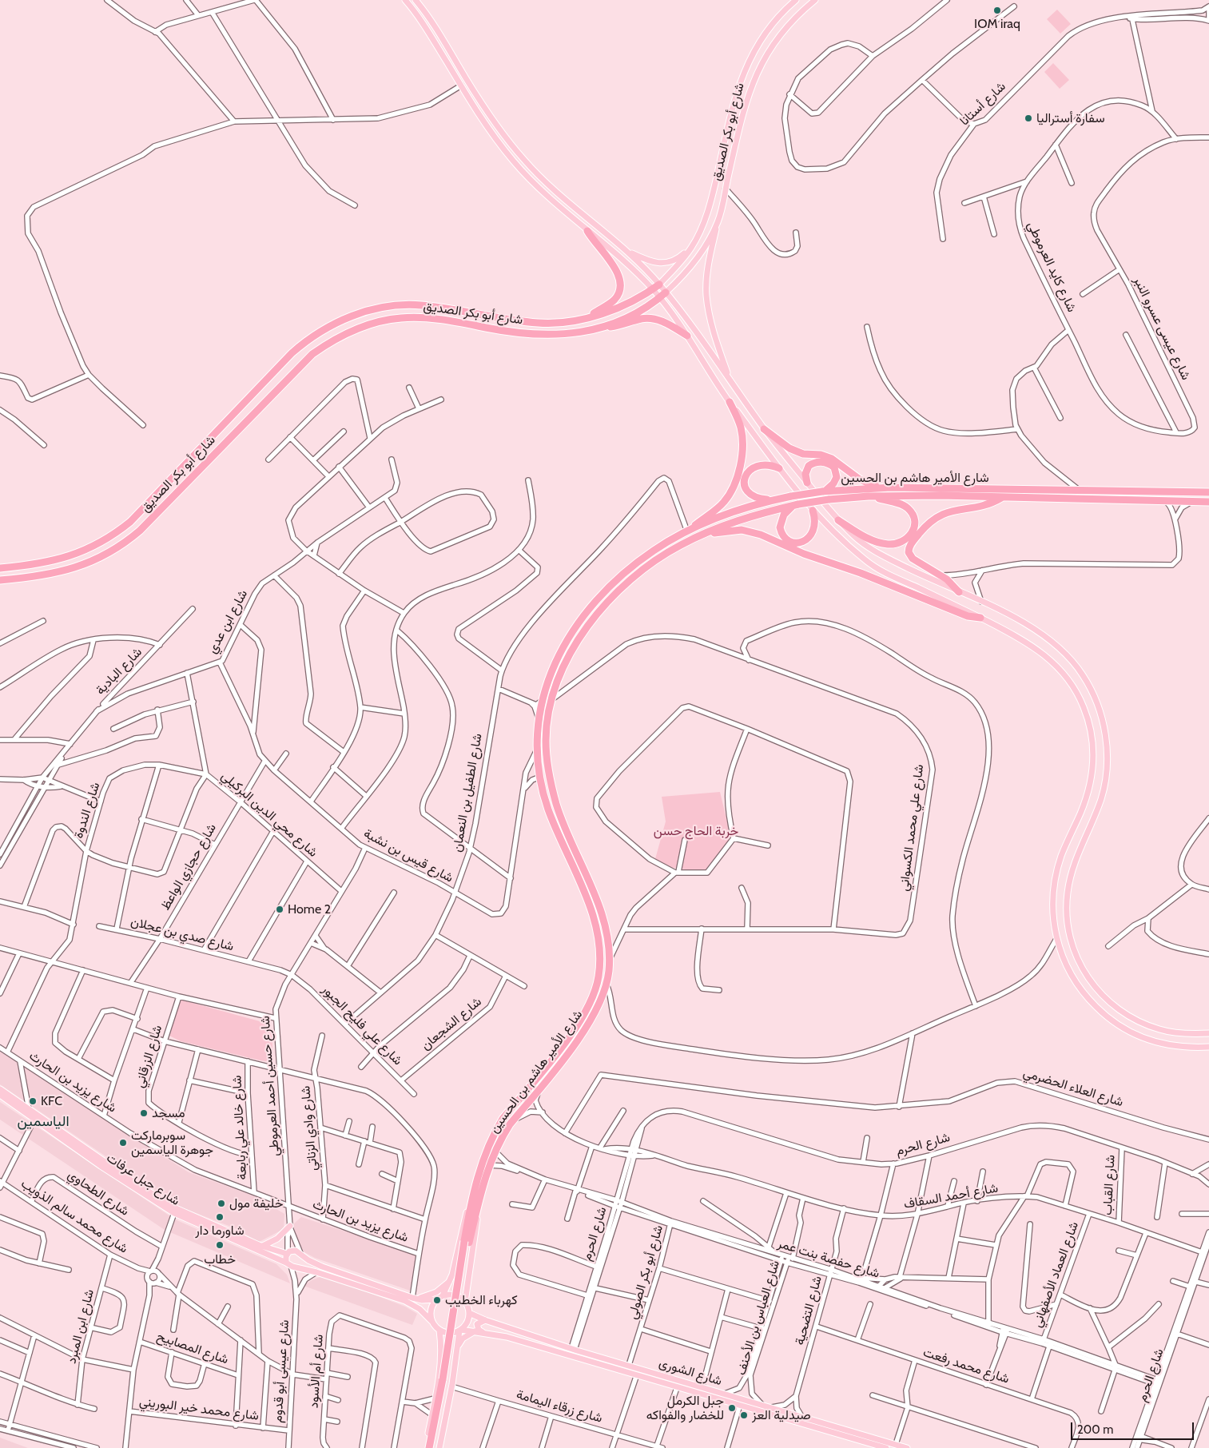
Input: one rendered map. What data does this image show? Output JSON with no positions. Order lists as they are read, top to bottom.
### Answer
{
  "streets": {
    "highway": ["شارع أبو بكر الصديق", "شارع الأمير هاشم بن الحسين"],
    "main road": ["شارع جبل عرفات", "شارع الشورى"],
    "street": [
      "شارع أستانا",
      "شارع كايد العرموطي",
      "شارع عيسى عسرو النبر",
      "شارع ابن عدي",
      "شارع البادية",
      "شارع الطفيل بن النعمان",
      "شارع الندوة",
      "شارع محي الدين البركيلي",
      "شارع علي محمد الكسواني",
      "شارع قيس بن نشبة",
      "شارع حجازي الواعظ",
      "شارع صدي بن عجلان",
      "شارع الشجعان",
      "شارع علي فليح الجبور",
      "شارع الزرقاني",
      "شارع يزيد بن الحارث",
      "شارع حسين أحمد العرموطي",
      "شارع العلاء الحضرمي",
      "شارع خالد علي ربابعة",
      "شارع وادي الزناتي",
      "شارع الحرم",
      "شارع القباب",
      "شارع الطحاوي",
      "شارع أحمد السقاف",
      "شارع محمد سالم الذويب",
      "شارع حفصة بنت عمر",
      "شارع أبو بكر الصولي",
      "شارع العماد الأصفهاني",
      "شارع التضحية",
      "شارع العباس بن الأحنف",
      "شارع ابن المبرد",
      "شارع المصابيح",
      "شارع محمد رفعت",
      "شارع عيسى أبو قدوم",
      "شارع أم الأسود",
      "شارع زرقاء اليمامة",
      "شارع محمد خير البوريني"
    ]
  },
  "crossings": [
    ["شارع كايد العرموطي", "شارع عيسى عسرو النبر"],
    ["شارع الأمير هاشم بن الحسين", "شارع الطفيل بن النعمان"],
    ["شارع الأمير هاشم بن الحسين", "شارع علي محمد الكسواني"],
    ["شارع الأمير هاشم بن الحسين", "شارع قيس بن نشبة"],
    ["شارع الأمير هاشم بن الحسين", "شارع جبل عرفات"],
    ["شارع الأمير هاشم بن الحسين", "شارع حفصة بنت عمر"],
    ["شارع الأمير هاشم بن الحسين", "شارع الشورى"],
    ["شارع ابن عدي", "شارع البادية"],
    ["شارع ابن عدي", "شارع محي الدين البركيلي"],
    ["شارع ابن عدي", "شارع قيس بن نشبة"],
    ["شارع الطفيل بن النعمان", "شارع قيس بن نشبة"],
    ["شارع الطفيل بن النعمان", "شارع علي فليح الجبور"],
    ["شارع الندوة", "شارع محي الدين البركيلي"],
    ["شارع الندوة", "شارع صدي بن عجلان"],
    ["شارع الندوة", "شارع يزيد بن الحارث"],
    ["شارع محي الدين البركيلي", "شارع حجازي الواعظ"],
    ["شارع محي الدين البركيلي", "شارع حسين أحمد العرموطي"],
    ["شارع قيس بن نشبة", "شارع حجازي الواعظ"],
    ["شارع قيس بن نشبة", "شارع حسين أحمد العرموطي"],
    ["شارع حجازي الواعظ", "شارع صدي بن عجلان"],
    ["شارع صدي بن عجلان", "شارع علي فليح الجبور"],
    ["شارع صدي بن عجلان", "شارع حسين أحمد العرموطي"],
    ["شارع الشجعان", "شارع علي فليح الجبور"],
    ["شارع علي فليح الجبور", "شارع حسين أحمد العرموطي"],
    ["شارع الزرقاني", "شارع يزيد بن الحارث"],
    ["شارع الزرقاني", "شارع خالد علي ربابعة"],
    ["شارع يزيد بن الحارث", "شارع حسين أحمد العرموطي"],
    ["شارع يزيد بن الحارث", "شارع خالد علي ربابعة"],
    ["شارع يزيد بن الحارث", "شارع وادي الزناتي"],
    ["شارع حسين أحمد العرموطي", "شارع جبل عرفات"],
    ["شارع العلاء الحضرمي", "شارع أحمد السقاف"],
    ["شارع الحرم", "شارع القباب"],
    ["شارع الحرم", "شارع أحمد السقاف"],
    ["شارع الحرم", "شارع حفصة بنت عمر"],
    ["شارع الحرم", "شارع الشورى"],
    ["شارع جبل عرفات", "شارع عيسى أبو قدوم"],
    ["شارع جبل عرفات", "شارع الشورى"],
    ["شارع القباب", "شارع أحمد السقاف"],
    ["شارع الطحاوي", "شارع محمد سالم الذويب"],
    ["شارع أحمد السقاف", "شارع العماد الأصفهاني"],
    ["شارع أحمد السقاف", "شارع التضحية"],
    ["شارع أحمد السقاف", "شارع العباس بن الأحنف"],
    ["شارع محمد سالم الذويب", "شارع ابن المبرد"],
    ["شارع حفصة بنت عمر", "شارع أبو بكر الصولي"],
    ["شارع حفصة بنت عمر", "شارع العماد الأصفهاني"],
    ["شارع حفصة بنت عمر", "شارع التضحية"],
    ["شارع حفصة بنت عمر", "شارع العباس بن الأحنف"],
    ["شارع أبو بكر الصولي", "شارع الشورى"],
    ["شارع التضحية", "شارع محمد رفعت"],
    ["شارع العباس بن الأحنف", "شارع الشورى"],
    ["شارع المصابيح", "شارع محمد خير البوريني"],
    ["شارع عيسى أبو قدوم", "شارع محمد خير البوريني"]
  ],
  "districts": ["الياسمين"],
  "parks": ["خربة الحاج حسن"],
  "places": [
    "IOM iraq",
    "سفارة أستراليا",
    "Home 2",
    "KFC",
    "مسجد",
    "سوبرماركت جوهرة الياسمين",
    "خليفة مول",
    "شاورما دار",
    "خطاب",
    "كهرباء الخطيب",
    "جبل الكرمل للخضار والفواكه",
    "صيدلية العز"
  ],
  "scale_bar": "200 m"
}
